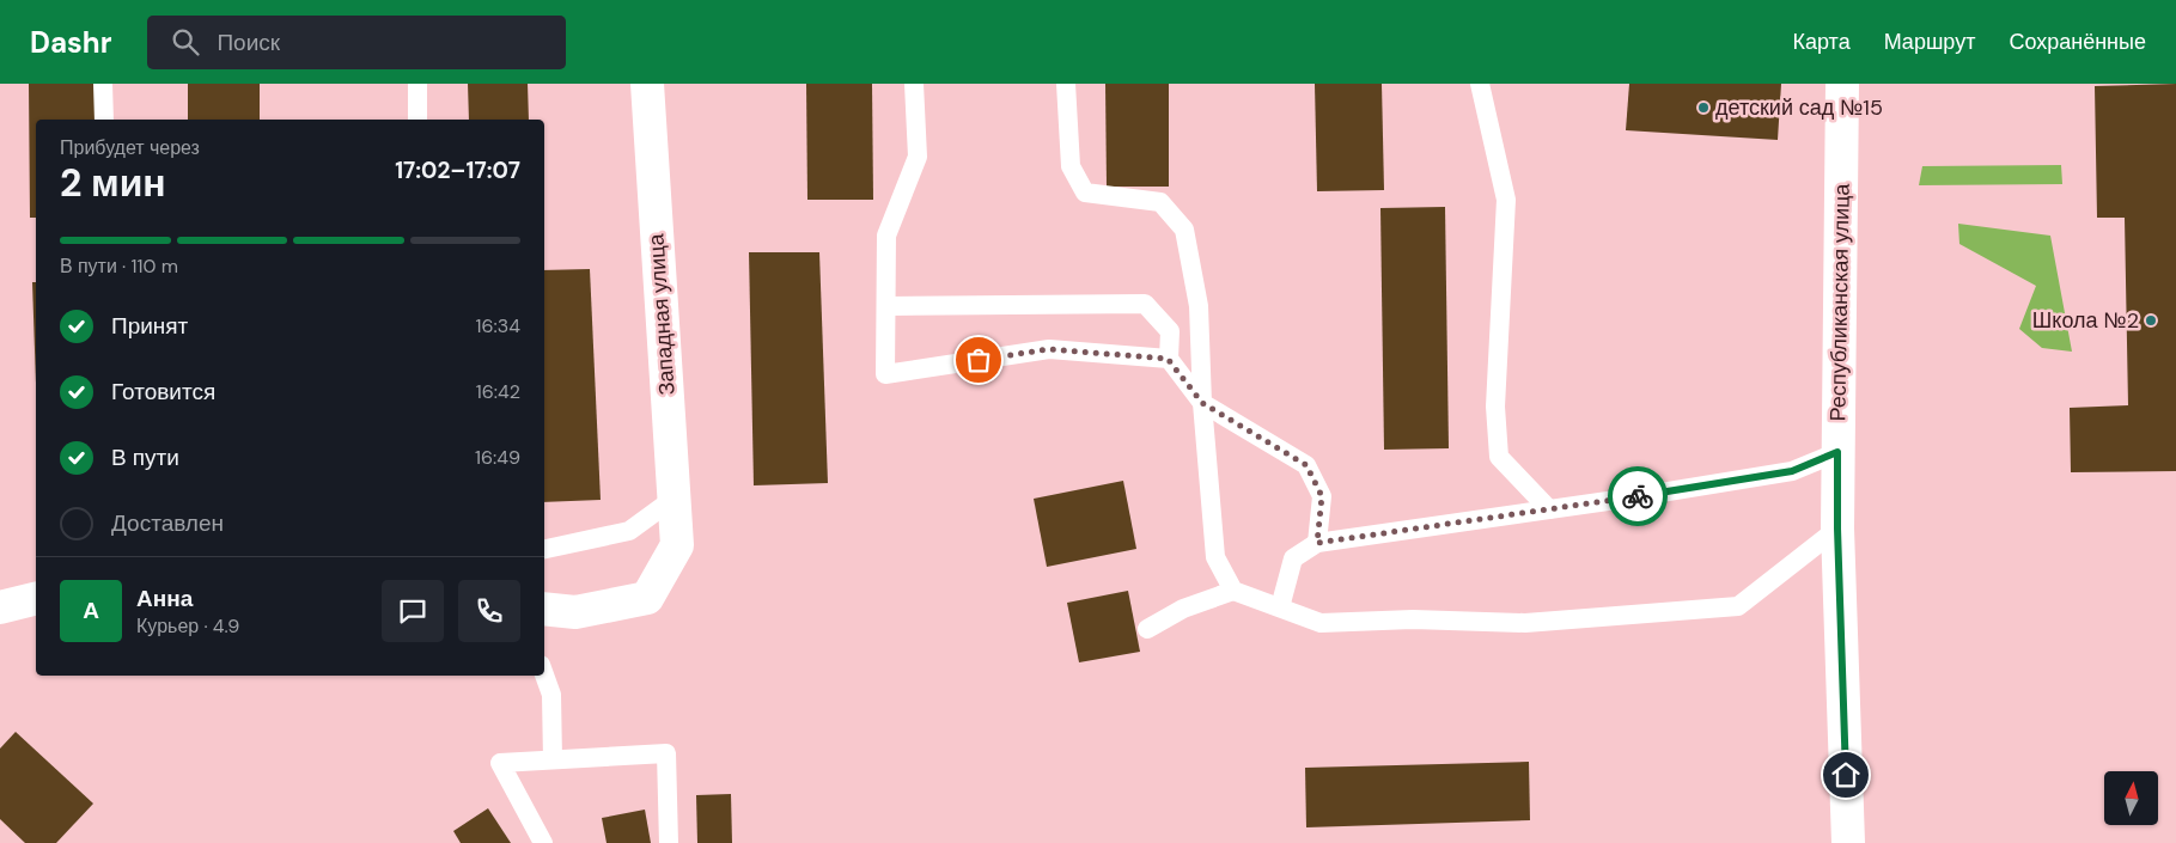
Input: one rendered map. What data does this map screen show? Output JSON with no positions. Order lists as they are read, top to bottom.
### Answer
{
  "streets": {
    "street": ["Республиканская улица", "Западная улица"]
  },
  "places": ["детский сад №15", "Школа №2"],
  "north": "top",
  "page": {
    "header": "Dashr",
    "search": "Поиск",
    "nav": ["Карта", "Маршрут", "Сохранённые"],
    "heading": ["2 мин", "Прибудет через", "17:02–17:07"],
    "panel": ["Анна", "Курьер · 4.9"],
    "bar": "В пути · 110 m",
    "list": [
      ["Принят", "16:34"],
      ["Готовится", "16:42"],
      ["В пути", "16:49"],
      "Доставлен"
    ],
    "round": "А"
  }
}
